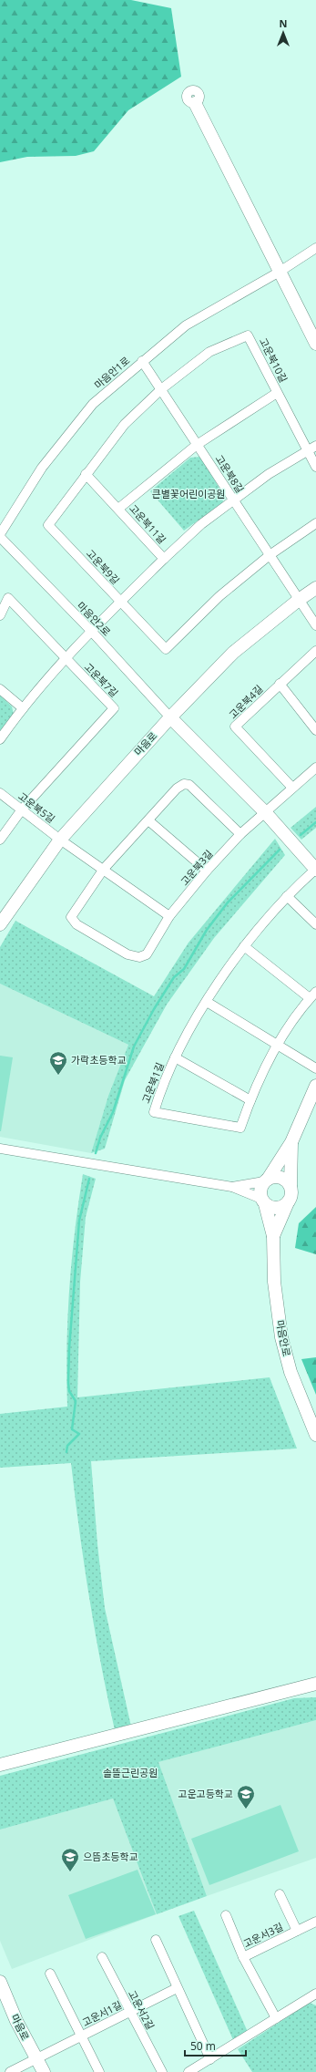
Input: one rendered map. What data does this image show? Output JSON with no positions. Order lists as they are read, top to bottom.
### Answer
{
  "streets": {
    "street": [
      "고운북10길",
      "마음안1로",
      "고운북8길",
      "고운북11길",
      "고운북9길",
      "마음안2로",
      "고운북7길",
      "고운북4길",
      "마음로",
      "고운북5길",
      "고운북3길",
      "고운북1길",
      "마음안로",
      "고운서3길",
      "고운서2길",
      "고운서1길"
    ]
  },
  "crossings": [
    ["고운북10길", "고운북8길"],
    ["고운북10길", "고운북11길"],
    ["고운북10길", "고운북9길"],
    ["마음안1로", "고운북8길"],
    ["고운북8길", "고운북11길"],
    ["고운북8길", "고운북9길"],
    ["고운북8길", "마음로"],
    ["마음안2로", "마음로"],
    ["고운북7길", "고운북5길"],
    ["마음로", "고운북5길"],
    ["마음로", "고운서1길"],
    ["고운북5길", "고운북3길"],
    ["고운서2길", "고운서1길"]
  ],
  "parks": ["큰별꽃어린이공원", "솔뜰근린공원"],
  "places": {
    "school or university": ["가락초등학교", "고운고등학교", "으뜸초등학교"]
  },
  "scale_bar": "50 m",
  "north": "top"
}
